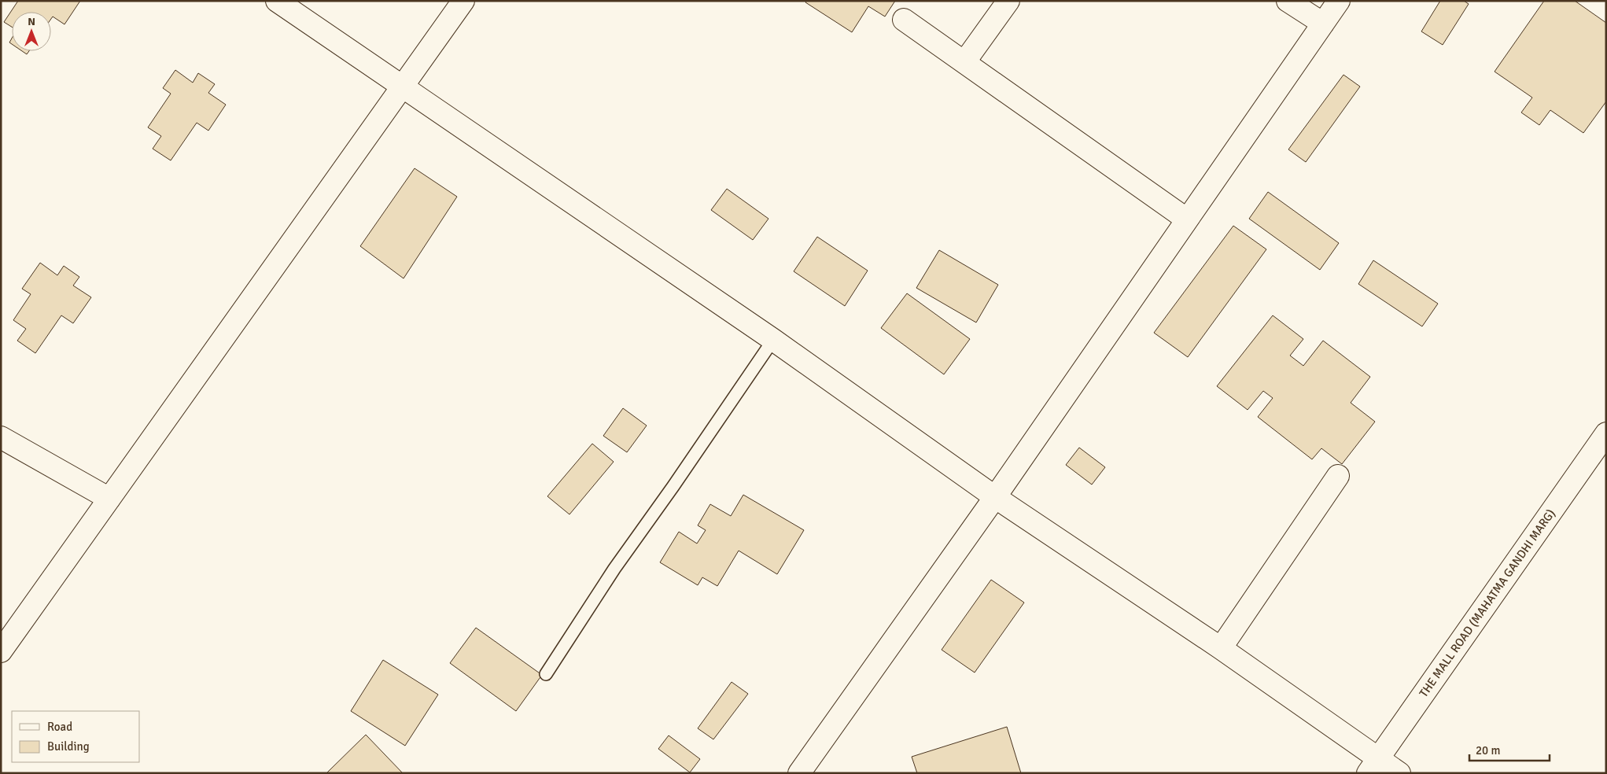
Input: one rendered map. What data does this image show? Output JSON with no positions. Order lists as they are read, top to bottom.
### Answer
{
  "streets": {
    "street": ["THE MALL ROAD (MAHATMA GANDHI MARG)"]
  },
  "legend": ["Road", "Building"],
  "scale_bar": "20 m",
  "north": "top"
}
